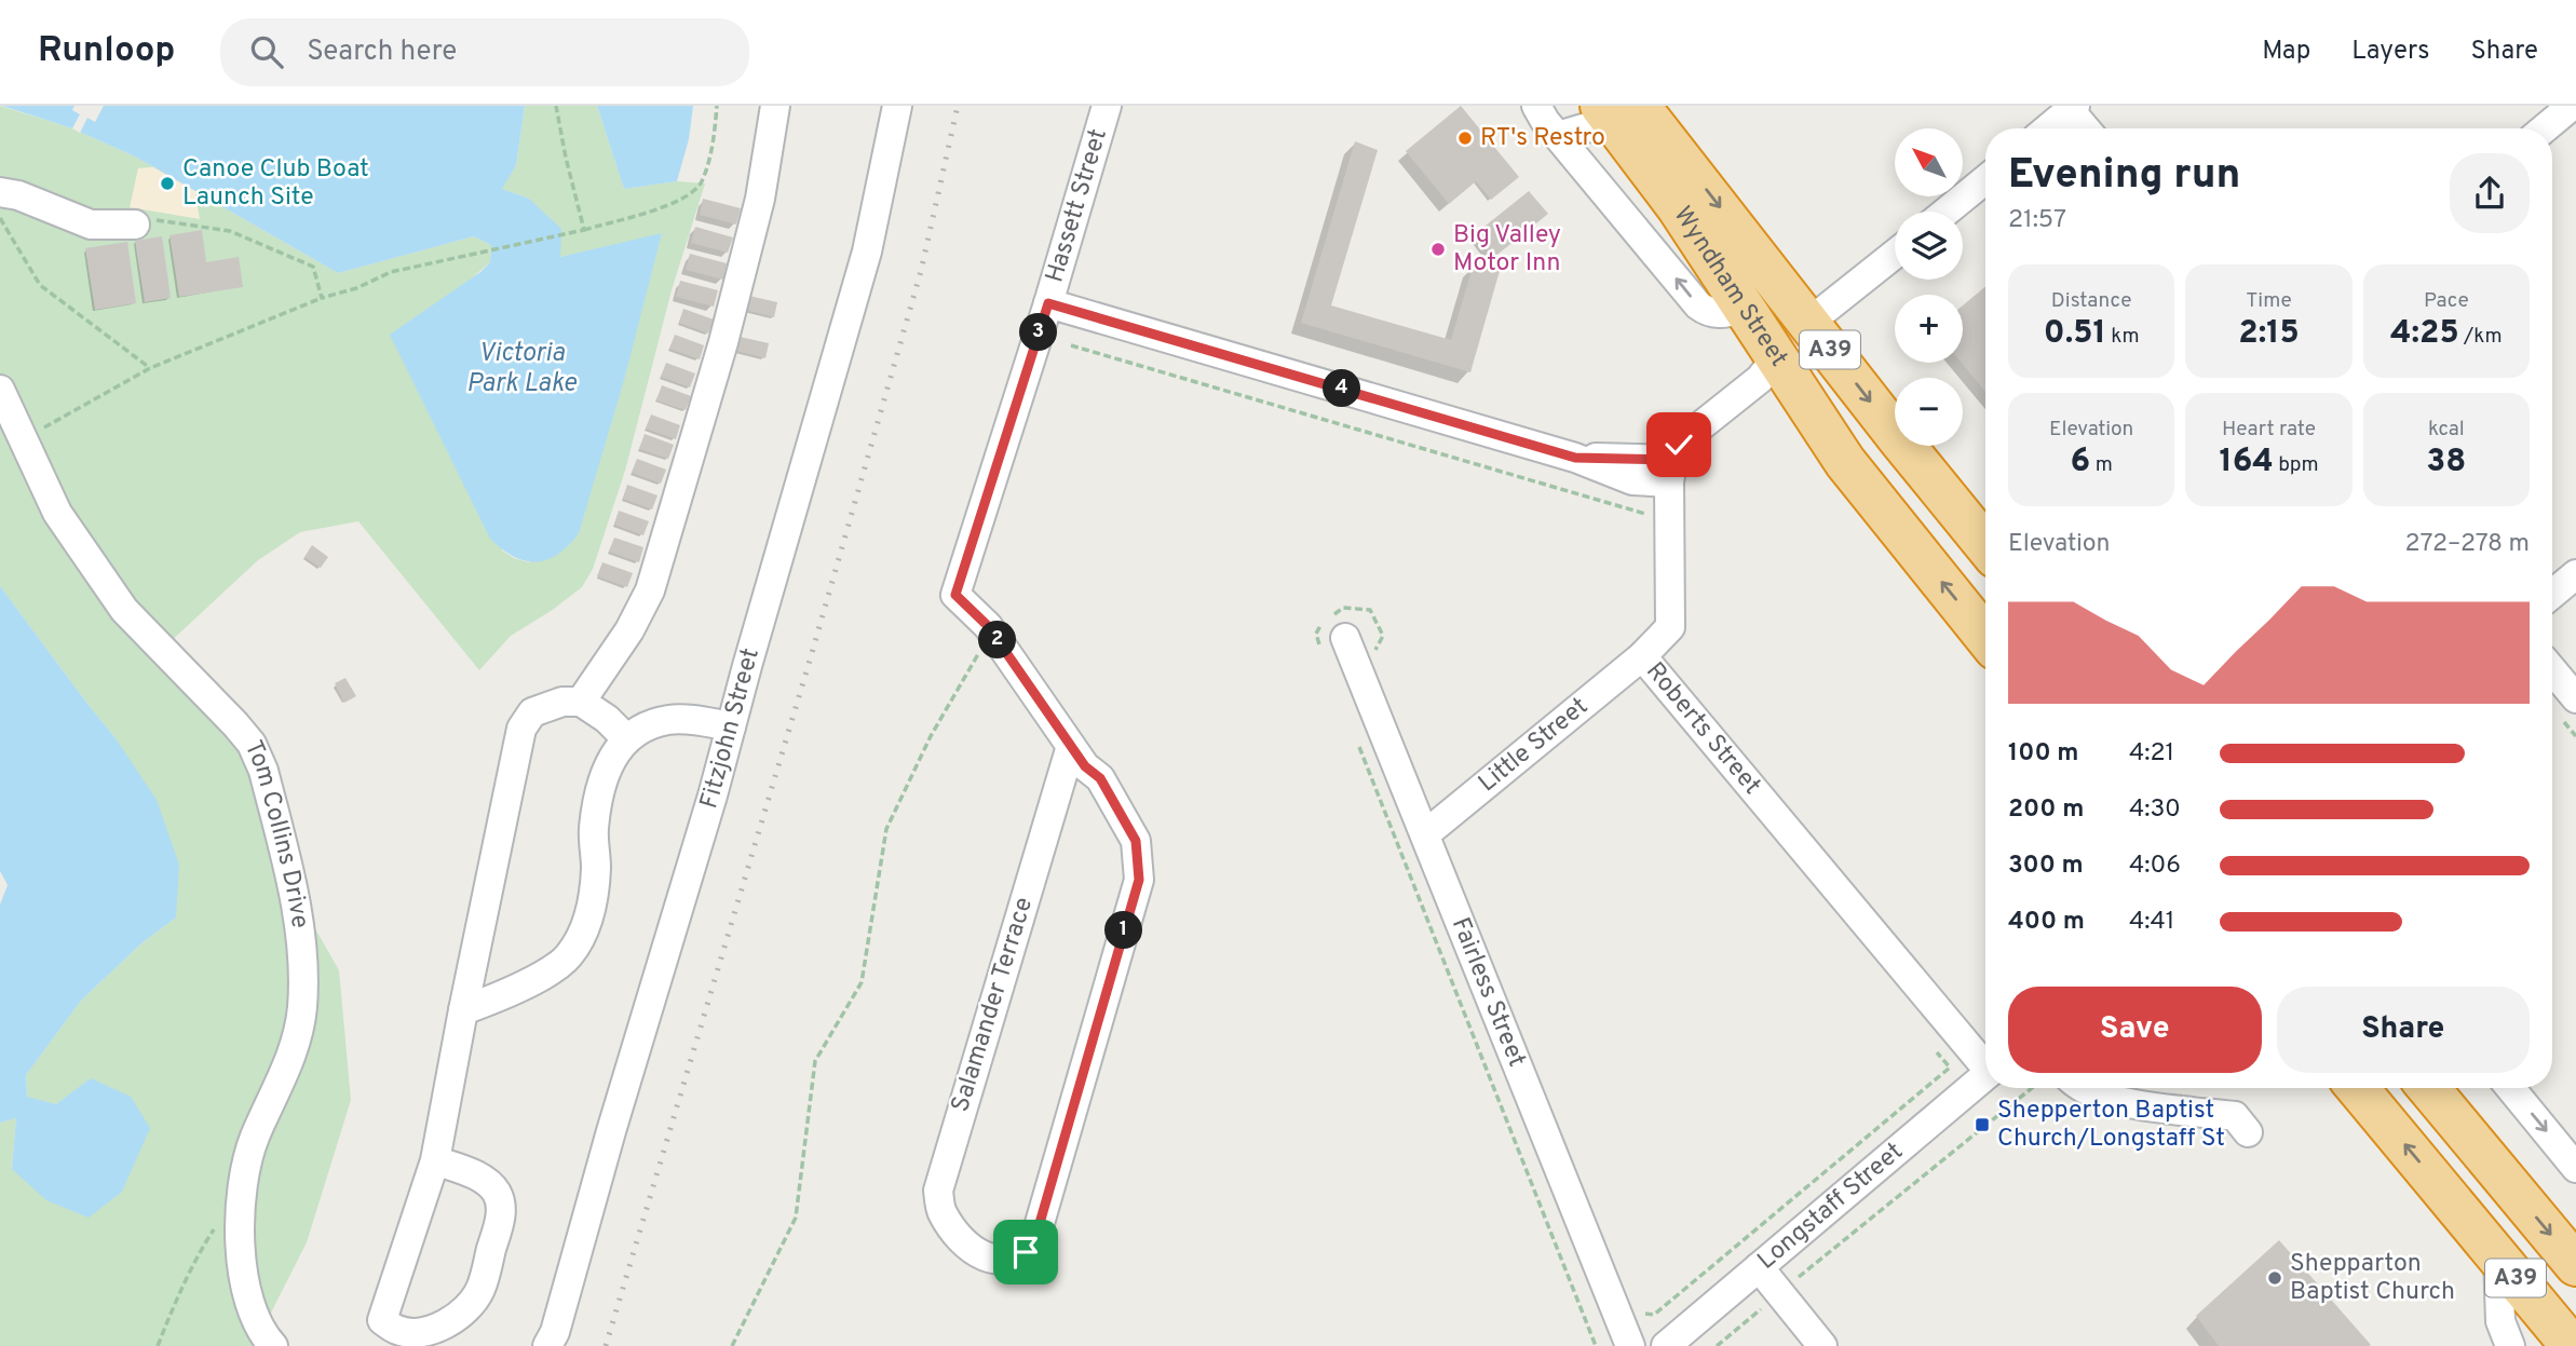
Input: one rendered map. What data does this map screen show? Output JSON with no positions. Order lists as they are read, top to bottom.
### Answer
{
  "streets": {
    "highway": ["Wyndham Street", "A39"],
    "street": [
      "Hassett Street",
      "Fitzjohn Street",
      "Roberts Street",
      "Little Street",
      "Tom Collins Drive",
      "Fairless Street",
      "Salamander Terrace",
      "Longstaff Street"
    ]
  },
  "crossings": [
    ["Roberts Street", "Little Street"],
    ["Little Street", "Fairless Street"]
  ],
  "water": ["Victoria Park Lake"],
  "places": {
    "other": [
      "RT's Restro",
      "Canoe Club Boat Launch Site",
      "Big Valley Motor Inn",
      "Shepparton Baptist Church"
    ],
    "transit": ["Shepperton Baptist Church/Longstaff St"]
  },
  "north": "top left",
  "page": {
    "header": "Runloop",
    "search": "Search here",
    "nav": ["Map", "Layers", "Share"],
    "map_buttons": ["+", "−"],
    "heading": ["Evening run", "21:57"],
    "stats": [
      ["Distance", "0.51 km"],
      ["Time", "2:15"],
      ["Pace", "4:25 /km"],
      ["Elevation", "6 m"],
      ["Heart rate", "164 bpm"],
      ["kcal", "38"]
    ],
    "pins": [
      "3",
      "4",
      "2",
      "1"
    ],
    "chart": ["Elevation", "272–278 m"],
    "list": [
      {
        "name": "100 m",
        "note": "4:21"
      },
      {
        "name": "200 m",
        "note": "4:30"
      },
      {
        "name": "300 m",
        "note": "4:06"
      },
      {
        "name": "400 m",
        "note": "4:41"
      }
    ],
    "buttons": ["Save", "Share"]
  }
}
